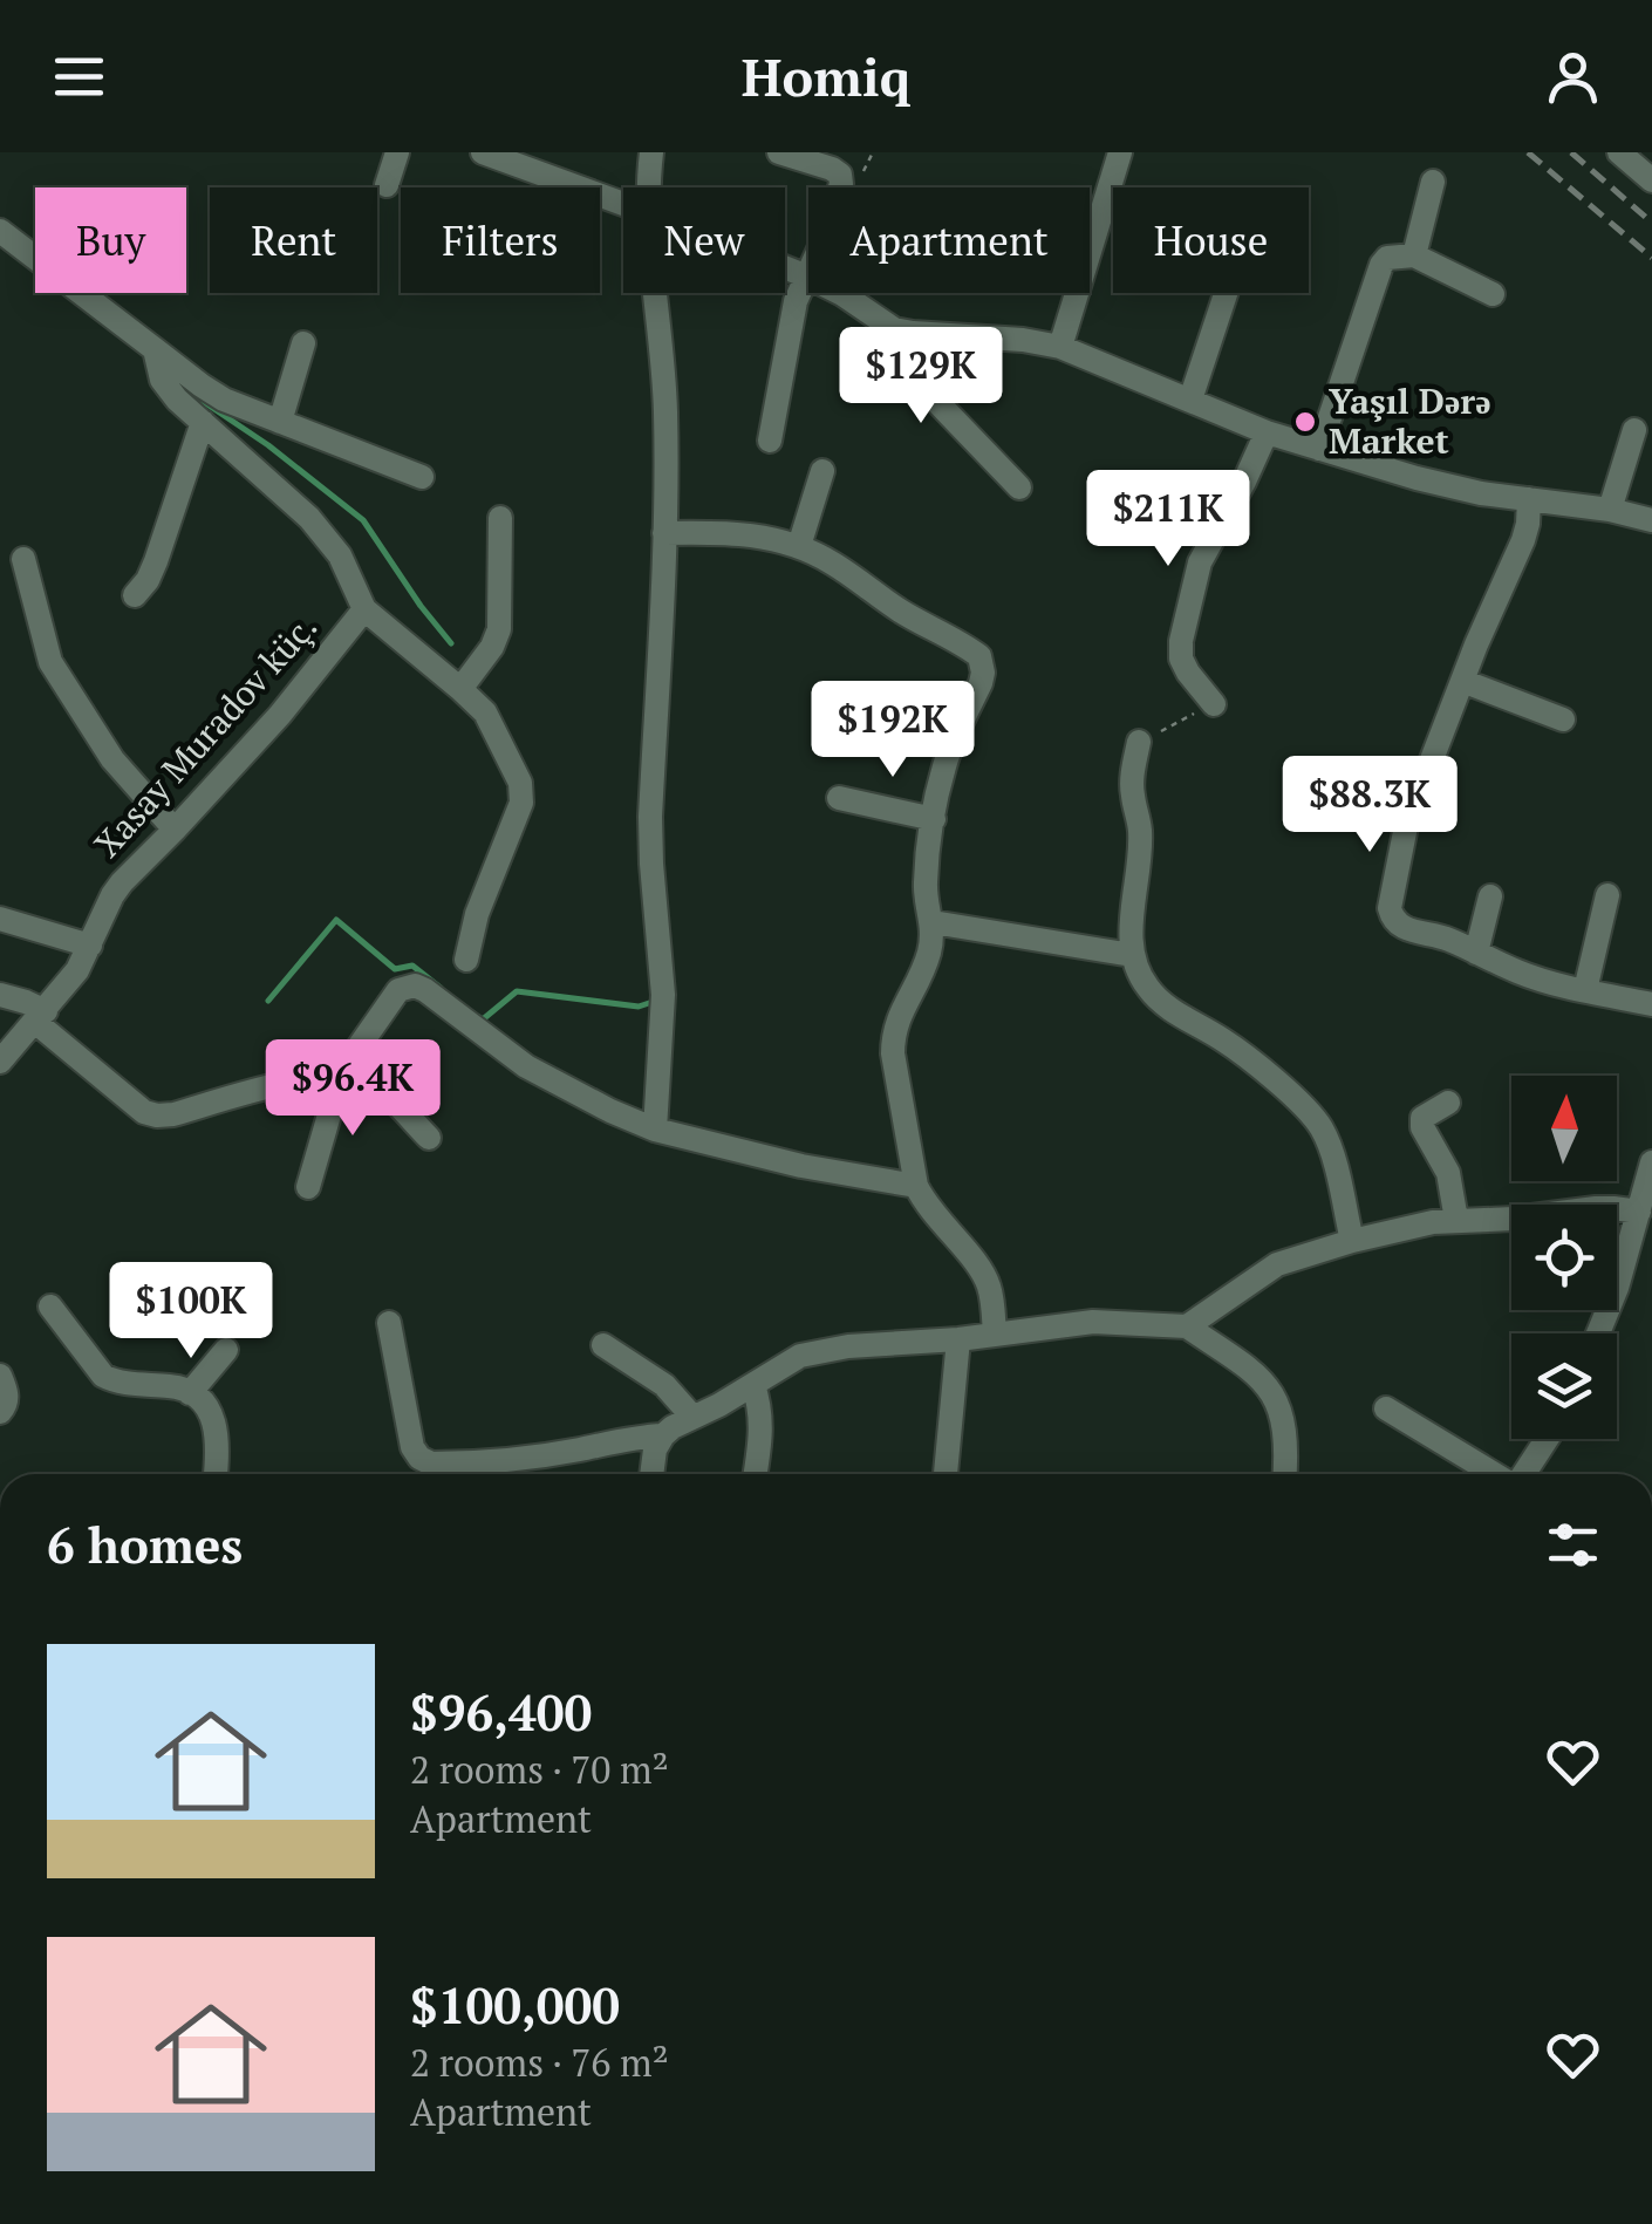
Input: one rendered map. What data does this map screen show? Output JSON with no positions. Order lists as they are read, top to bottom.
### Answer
{
  "streets": {
    "street": ["Xasay Muradov küç."]
  },
  "places": ["Yaşıl Dərə Market"],
  "north": "top",
  "page": {
    "header": "Homiq",
    "chip": [
      "Buy",
      "Rent",
      "Filters",
      "New",
      "Apartment",
      "House"
    ],
    "price": [
      "$129K",
      "$211K",
      "$192K",
      "$88.3K",
      "$96.4K",
      "$100K"
    ],
    "heading": "6 homes",
    "list": [
      {
        "name": "$96,400",
        "note": "2 rooms · 70 m² · Apartment"
      },
      {
        "name": "$100,000",
        "note": "2 rooms · 76 m² · Apartment"
      }
    ]
  }
}
